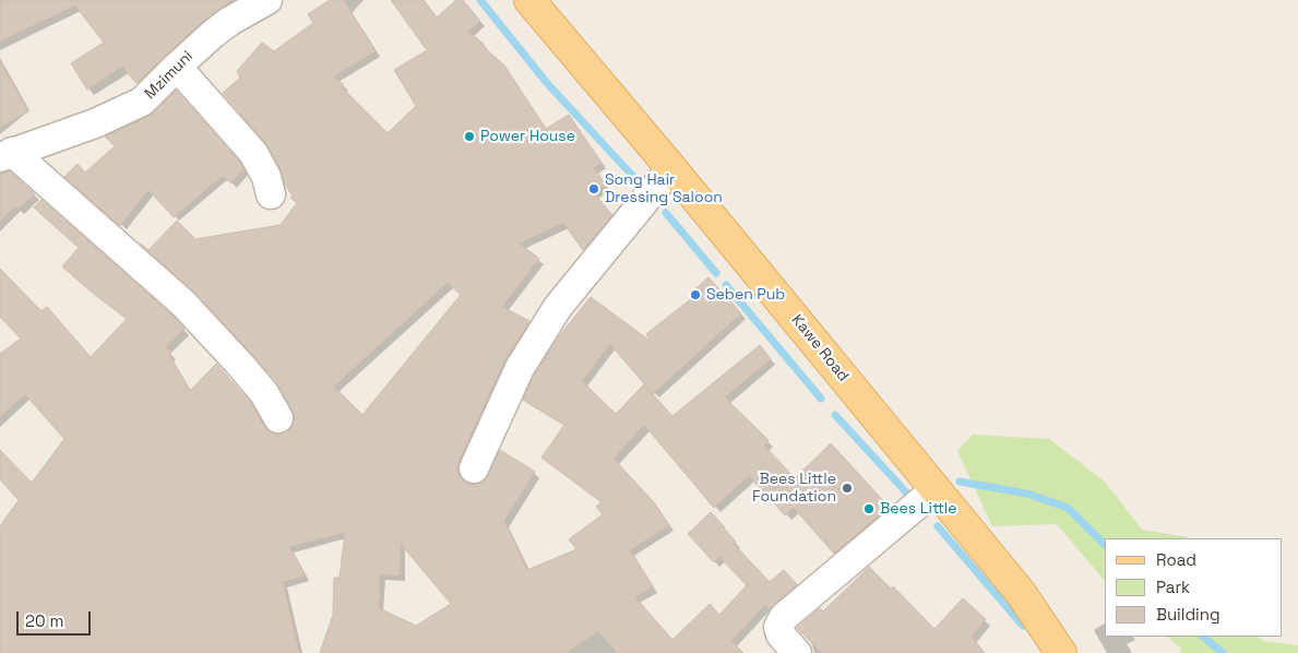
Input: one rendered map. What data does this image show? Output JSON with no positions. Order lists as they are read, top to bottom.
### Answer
{
  "streets": {
    "main road": ["Kawe Road"],
    "street": ["Mzimuni"]
  },
  "places": [
    "Power House",
    "Song Hair Dressing Saloon",
    "Seben Pub",
    "Bees Little Foundation",
    "Bees Little"
  ],
  "legend": ["Road", "Park", "Building"],
  "scale_bar": "20 m"
}
